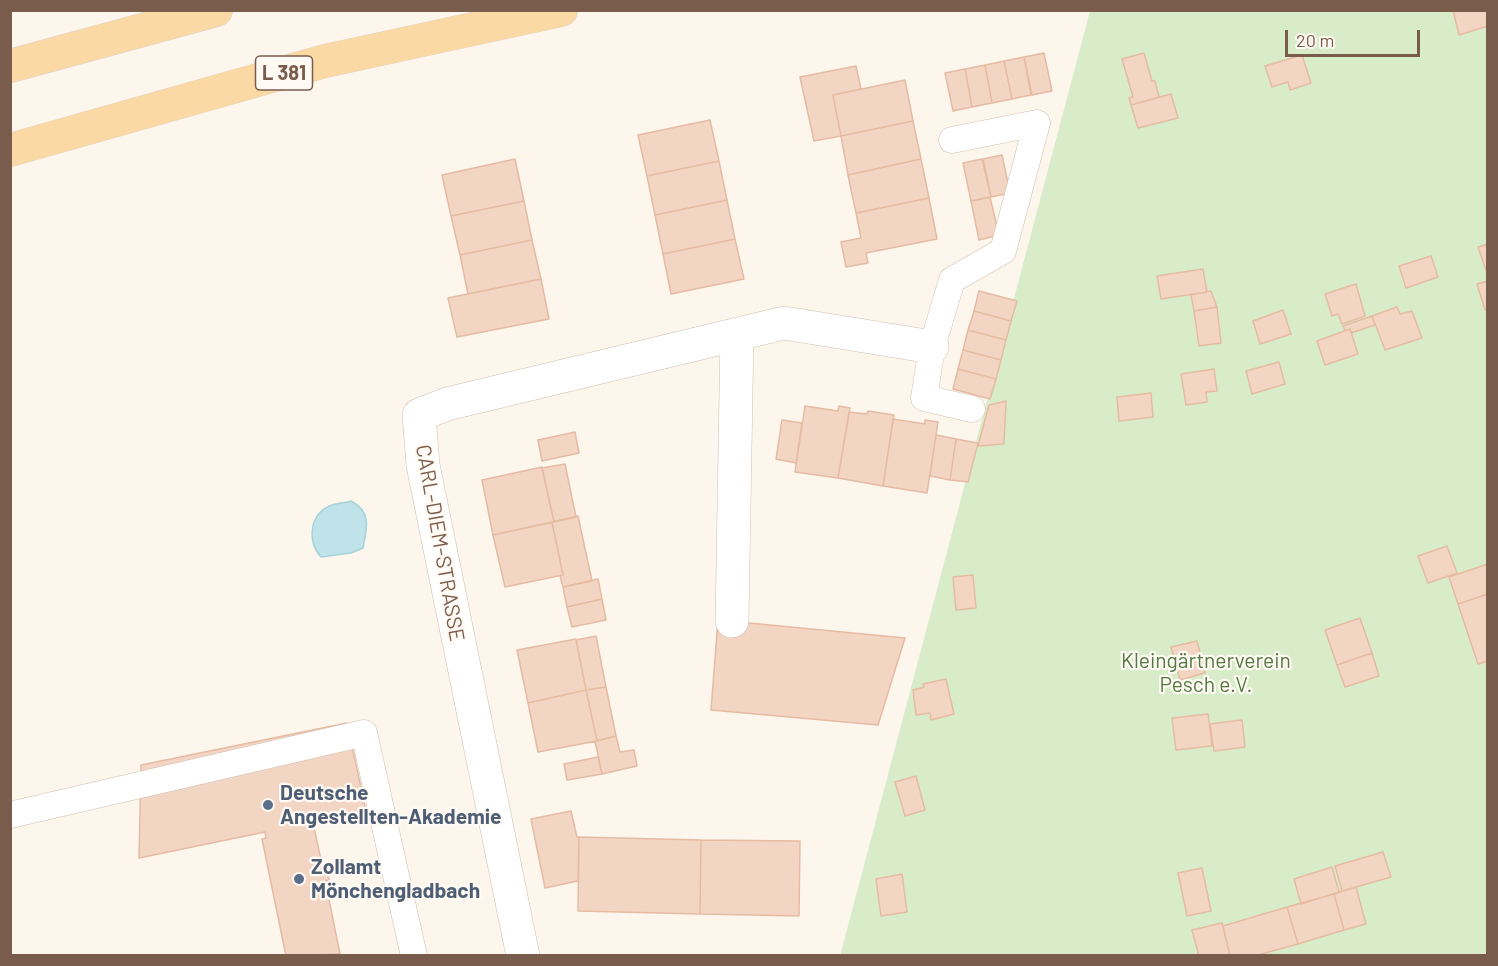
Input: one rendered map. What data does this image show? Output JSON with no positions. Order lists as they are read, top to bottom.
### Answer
{
  "streets": {
    "main road": ["L 381"],
    "street": ["CARL-DIEM-STRASSE"]
  },
  "parks": ["Kleingärtnerverein Pesch e.V."],
  "places": ["Deutsche Angestellten-Akademie", "Zollamt Mönchengladbach"],
  "scale_bar": "20 m"
}
